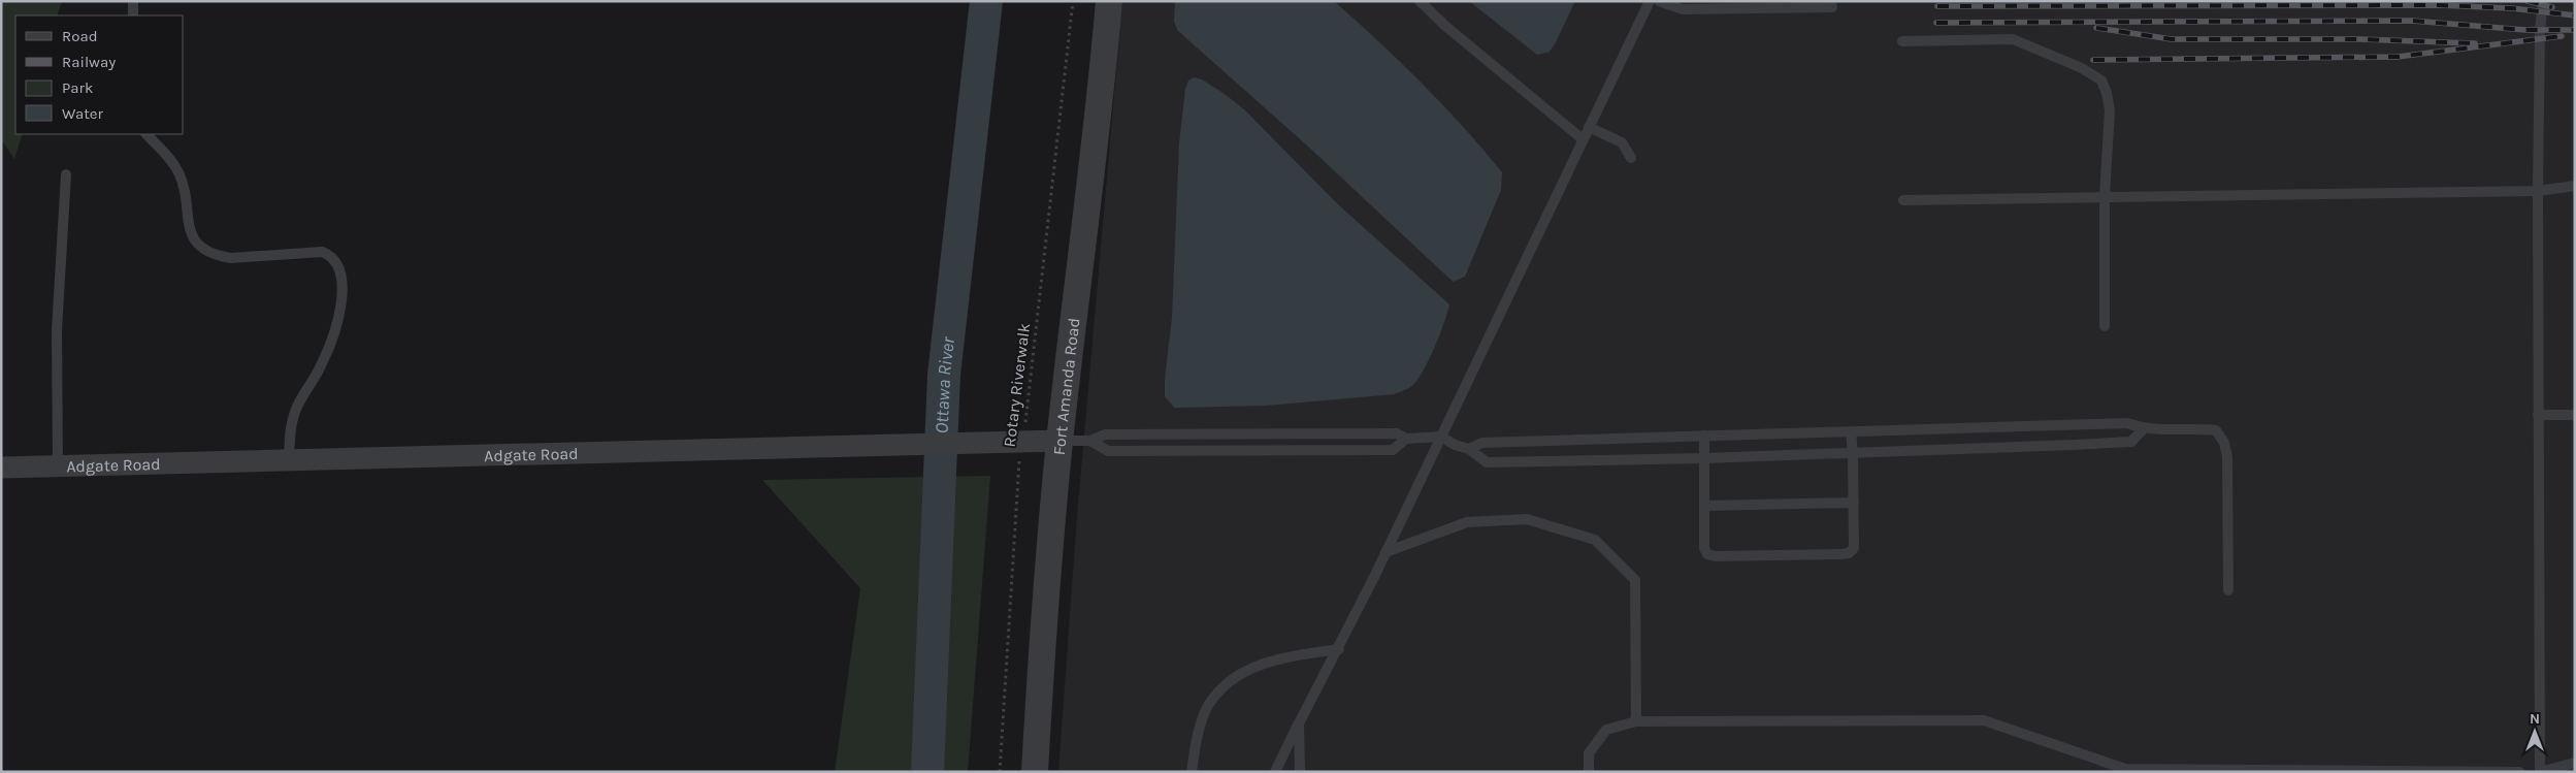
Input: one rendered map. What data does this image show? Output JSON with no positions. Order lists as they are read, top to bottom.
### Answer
{
  "streets": {
    "street": ["Fort Amanda Road", "Adgate Road"],
    "path": ["Rotary Riverwalk"]
  },
  "crossings": [
    ["Rotary Riverwalk", "Adgate Road"],
    ["Fort Amanda Road", "Adgate Road"]
  ],
  "water": ["Ottawa River"],
  "legend": [
    "Road",
    "Railway",
    "Park",
    "Water"
  ],
  "north": "top"
}
